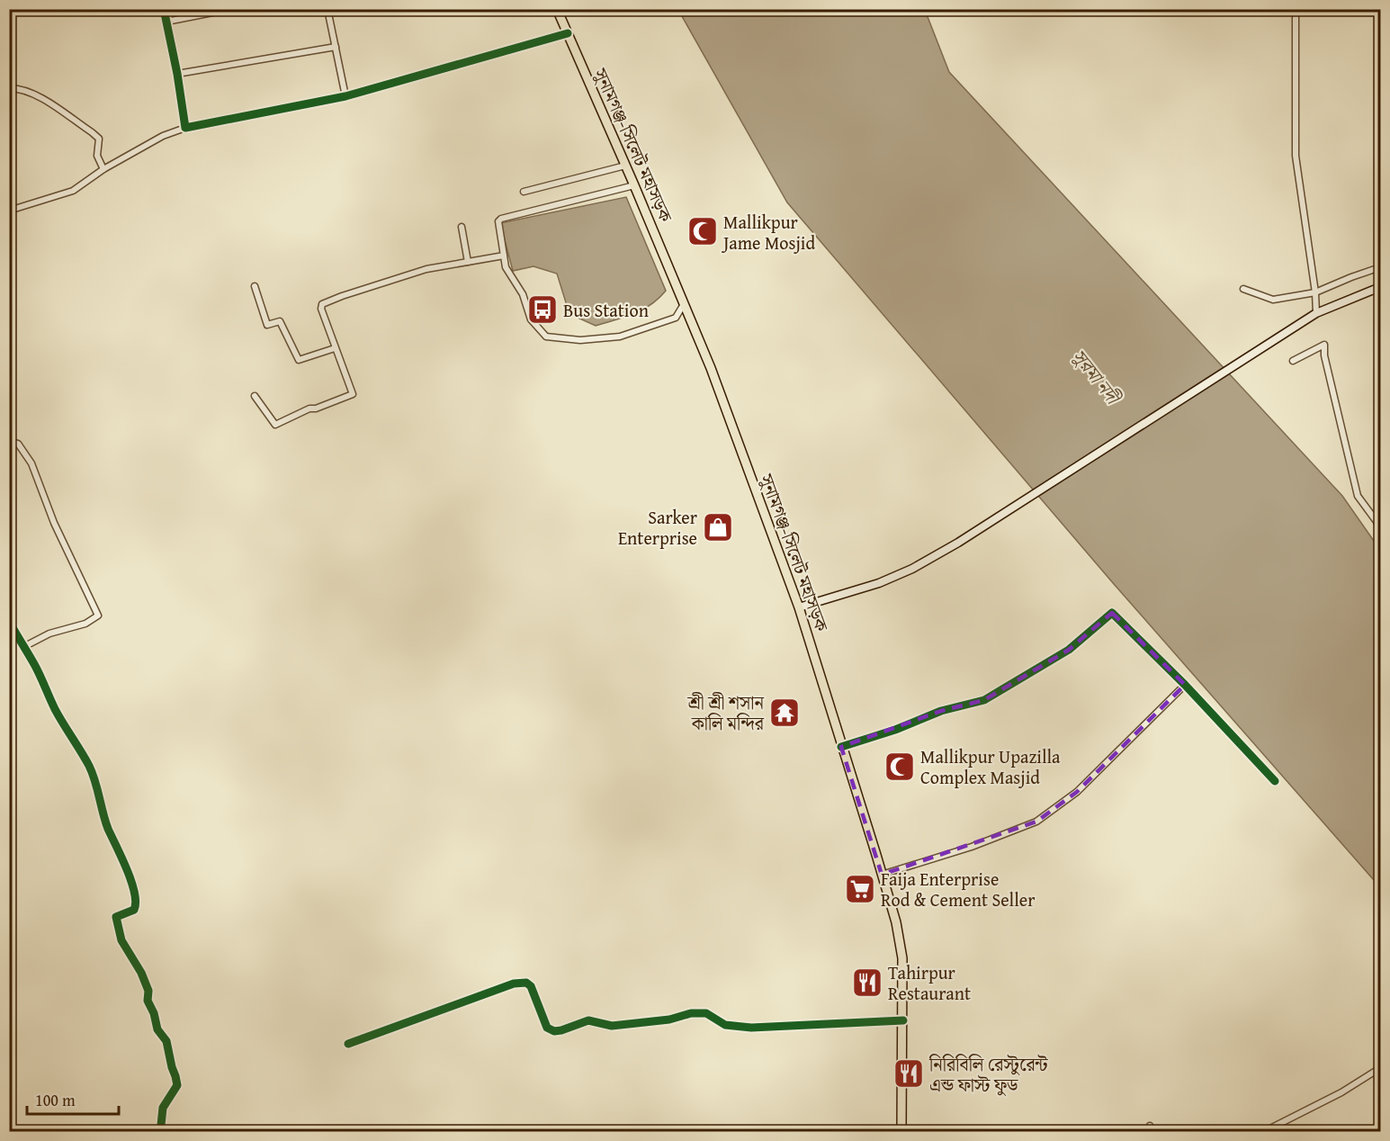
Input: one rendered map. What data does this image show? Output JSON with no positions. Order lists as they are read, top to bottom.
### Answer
{
  "streets": {
    "main road": ["সুনামগঞ্জ-সিলেট মহাসড়ক"]
  },
  "water": ["সুরমা নদী"],
  "places": {
    "mosque": ["Mallikpur Jame Mosjid", "Mallikpur Upazilla Complex Masjid"],
    "bus stop": ["Bus Station"],
    "shop": ["Sarker Enterprise"],
    "temple": ["শ্রী শ্রী শসান কালি মন্দির"],
    "supermarket": ["Faija Enterprise Rod & Cement Seller"],
    "restaurant": ["Tahirpur Restaurant", "নিরিবিলি রেস্টুরেন্ট এন্ড ফাস্ট ফুড"]
  },
  "scale_bar": "100 m"
}
